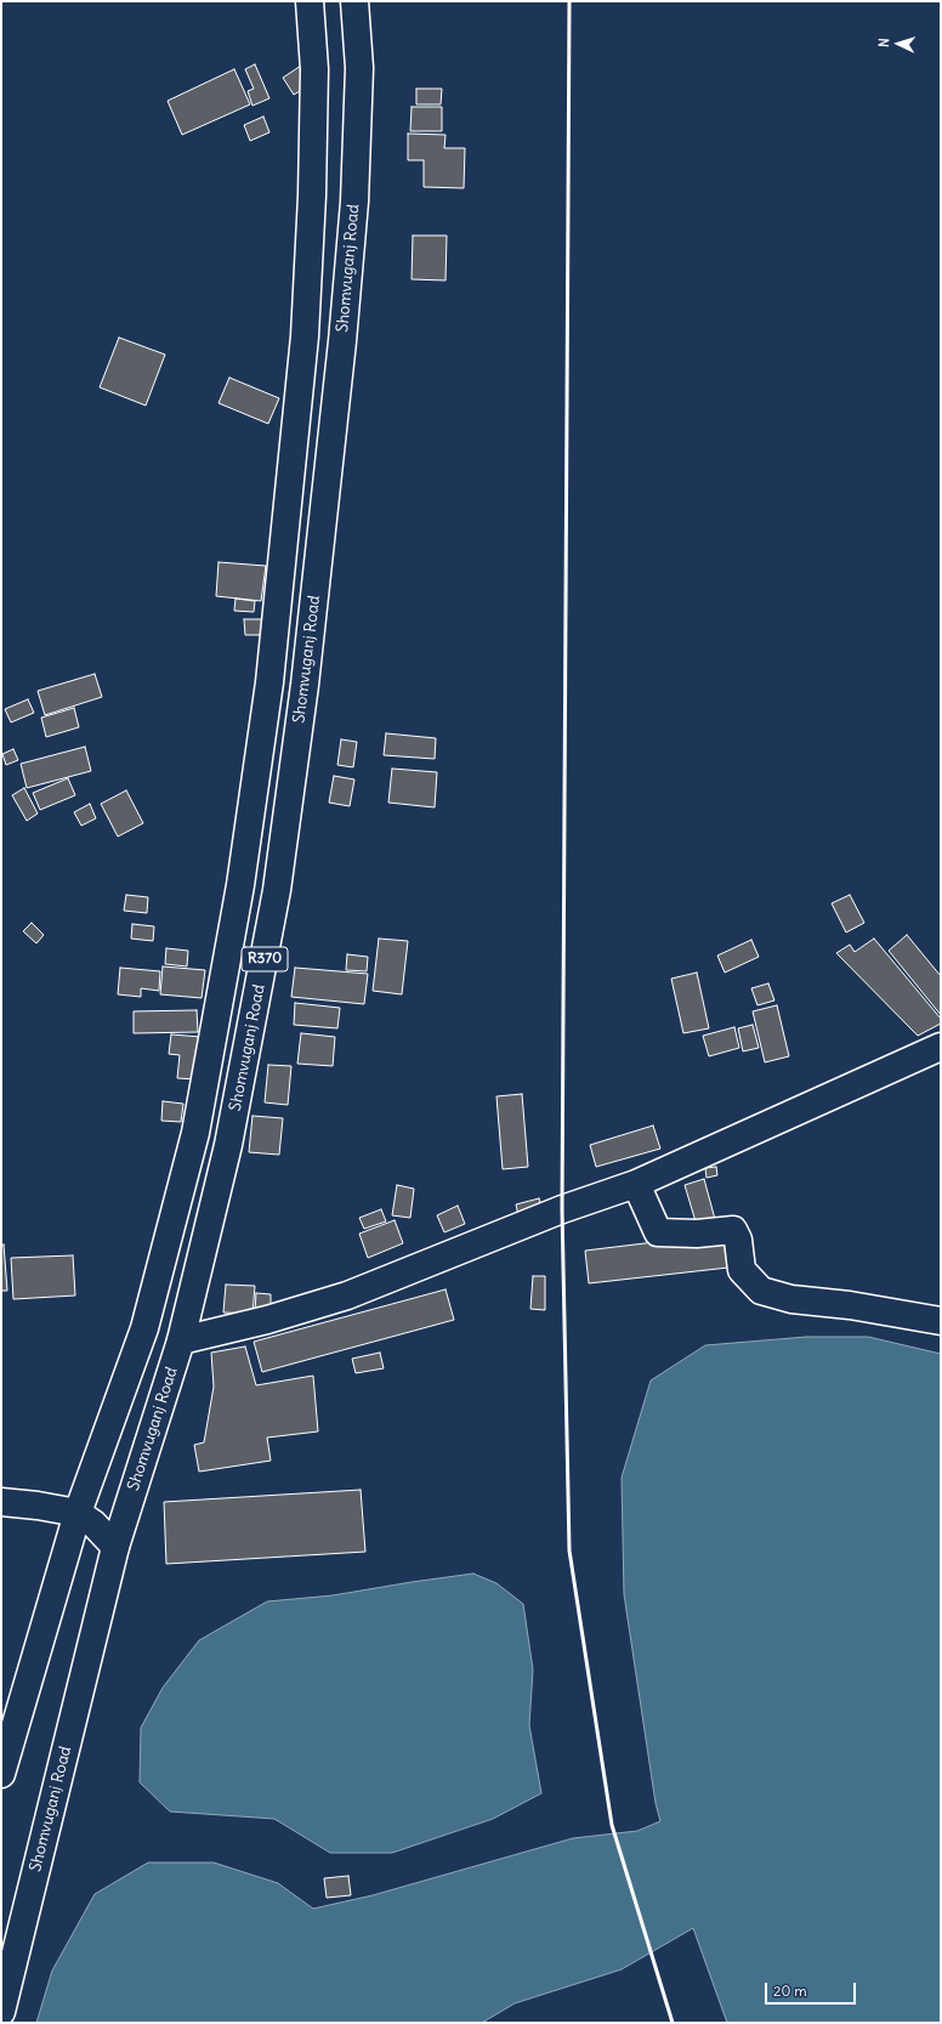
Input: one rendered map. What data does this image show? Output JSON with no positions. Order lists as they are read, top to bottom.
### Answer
{
  "streets": {
    "main road": ["Shomvuganj Road", "R370"]
  },
  "scale_bar": "20 m",
  "north": "left"
}
